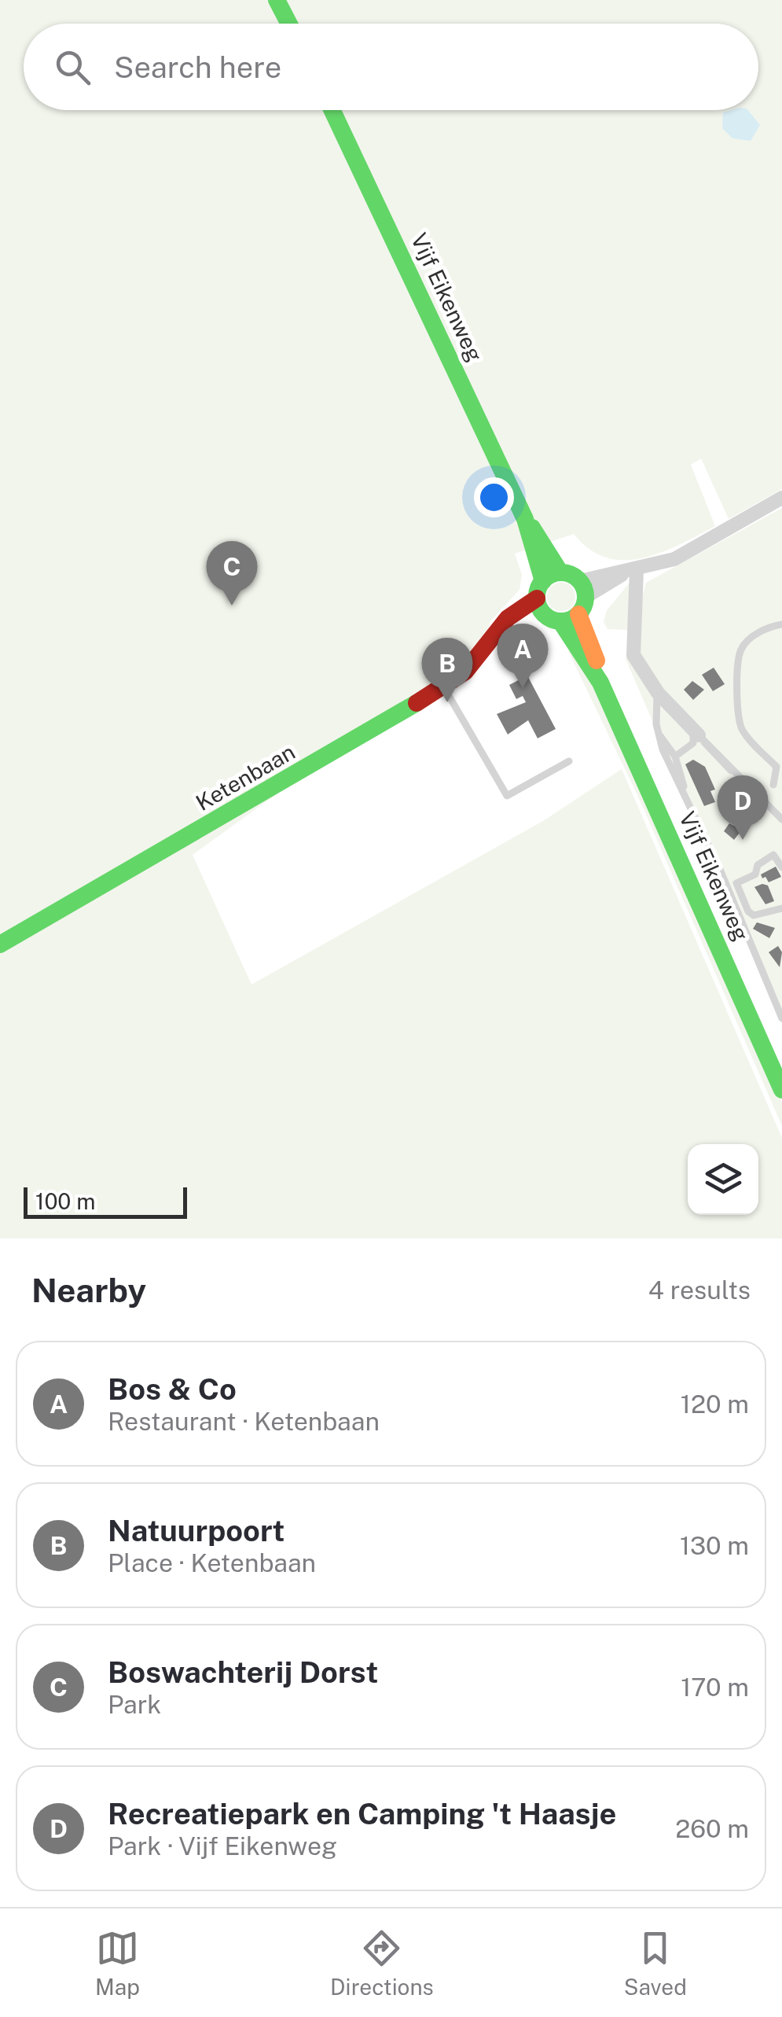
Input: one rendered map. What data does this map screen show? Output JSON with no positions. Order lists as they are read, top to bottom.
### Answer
{
  "streets": {
    "main road": ["Vijf Eikenweg", "Ketenbaan"]
  },
  "crossings": [
    ["Vijf Eikenweg", "Ketenbaan"]
  ],
  "scale_bar": "100 m",
  "page": {
    "search": "Search here",
    "pins": [
      "C",
      "A",
      "B",
      "D"
    ],
    "scale": "100 m",
    "heading": ["Nearby", "4 results"],
    "list": [
      {
        "mark": "A",
        "name": "Bos & Co",
        "note": "Restaurant · Ketenbaan",
        "value": "120 m"
      },
      {
        "mark": "B",
        "name": "Natuurpoort",
        "note": "Place · Ketenbaan",
        "value": "130 m"
      },
      {
        "mark": "C",
        "name": "Boswachterij Dorst",
        "note": "Park",
        "value": "170 m"
      },
      {
        "mark": "D",
        "name": "Recreatiepark en Camping 't Haasje",
        "note": "Park · Vijf Eikenweg",
        "value": "260 m"
      }
    ],
    "nav": ["Map", "Directions", "Saved"]
  }
}
